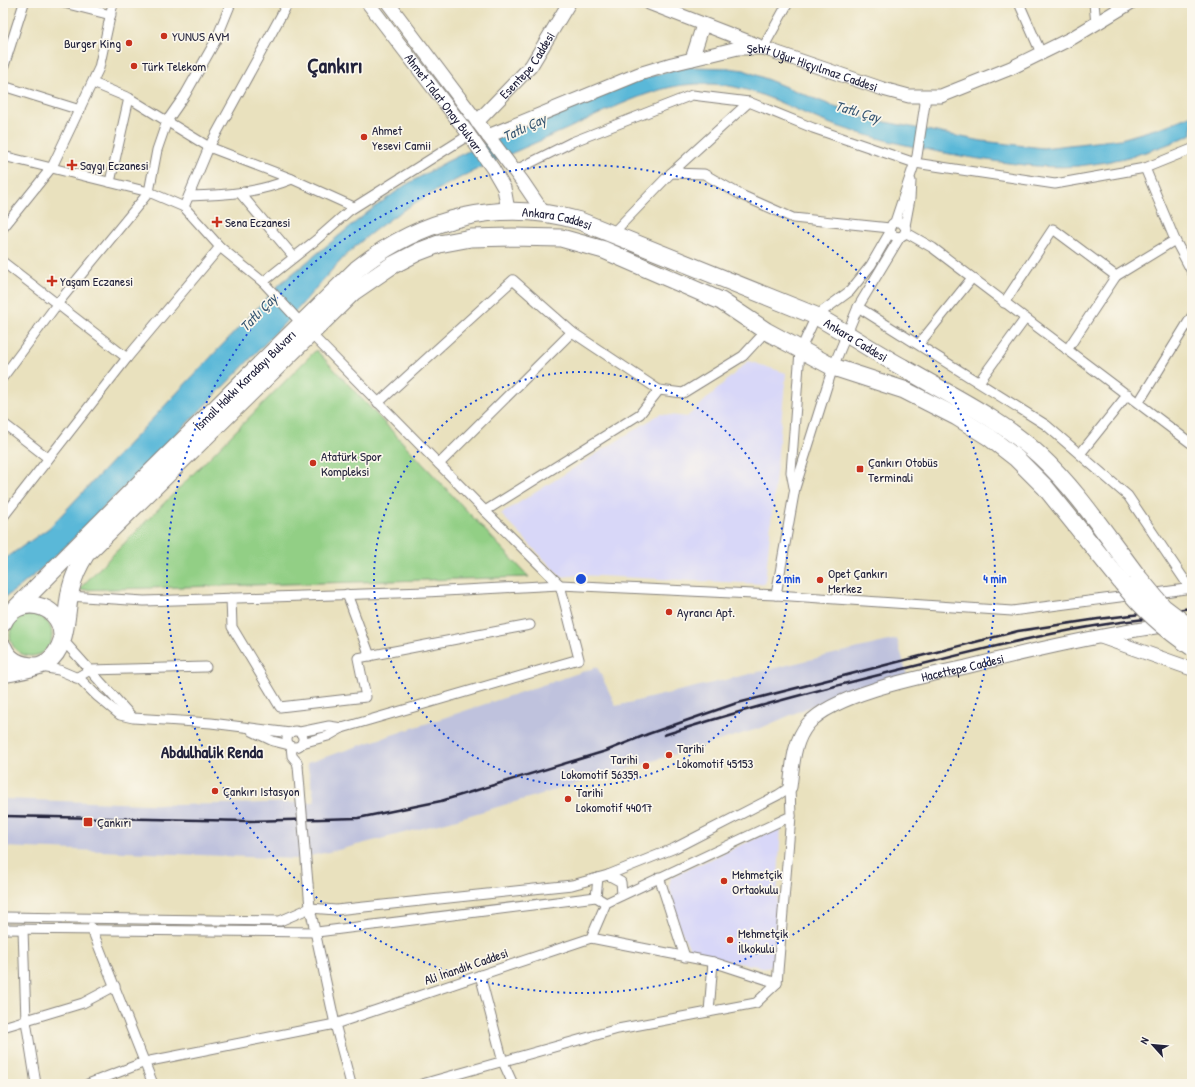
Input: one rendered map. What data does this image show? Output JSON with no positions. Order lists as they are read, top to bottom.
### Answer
{
  "streets": {
    "highway": ["Ankara Caddesi", "İsmail Hakkı Karadayı Bulvarı"],
    "street": [
      "Esentepe Caddesi",
      "Şehit Uğur Hiçyılmaz Caddesi",
      "Ahmet Talat Onay Bulvarı",
      "Hacettepe Caddesi",
      "Ali İnandık Caddesi"
    ]
  },
  "crossings": [
    ["Esentepe Caddesi", "Ahmet Talat Onay Bulvarı"],
    ["Şehit Uğur Hiçyılmaz Caddesi", "Ahmet Talat Onay Bulvarı"],
    ["Ahmet Talat Onay Bulvarı", "Ankara Caddesi"],
    ["Ahmet Talat Onay Bulvarı", "İsmail Hakkı Karadayı Bulvarı"],
    ["Ankara Caddesi", "İsmail Hakkı Karadayı Bulvarı"]
  ],
  "districts": ["Çankırı", "Abdulhalik Renda"],
  "water": ["Tatlı Çay"],
  "places": {
    "other": [
      "YUNUS AVM",
      "Burger King",
      "Türk Telekom",
      "Ahmet Yesevi Camii",
      "Atatürk Spor Kompleksi",
      "Opet Çankırı Merkez",
      "Ayrancı Apt.",
      "Tarihi Lokomotif 45153",
      "Tarihi Lokomotif 56359",
      "Çankırı Istasyon",
      "Tarihi Lokomotif 44017",
      "Mehmetçik Ortaokulu",
      "Mehmetçik İlkokulu"
    ],
    "health": ["Saygı Eczanesi", "Sena Eczanesi", "Yaşam Eczanesi"],
    "transit": ["Çankırı Otobüs Terminali", "Çankırı"]
  },
  "north": "top left",
  "rings": ["2 min", "4 min"]
}
